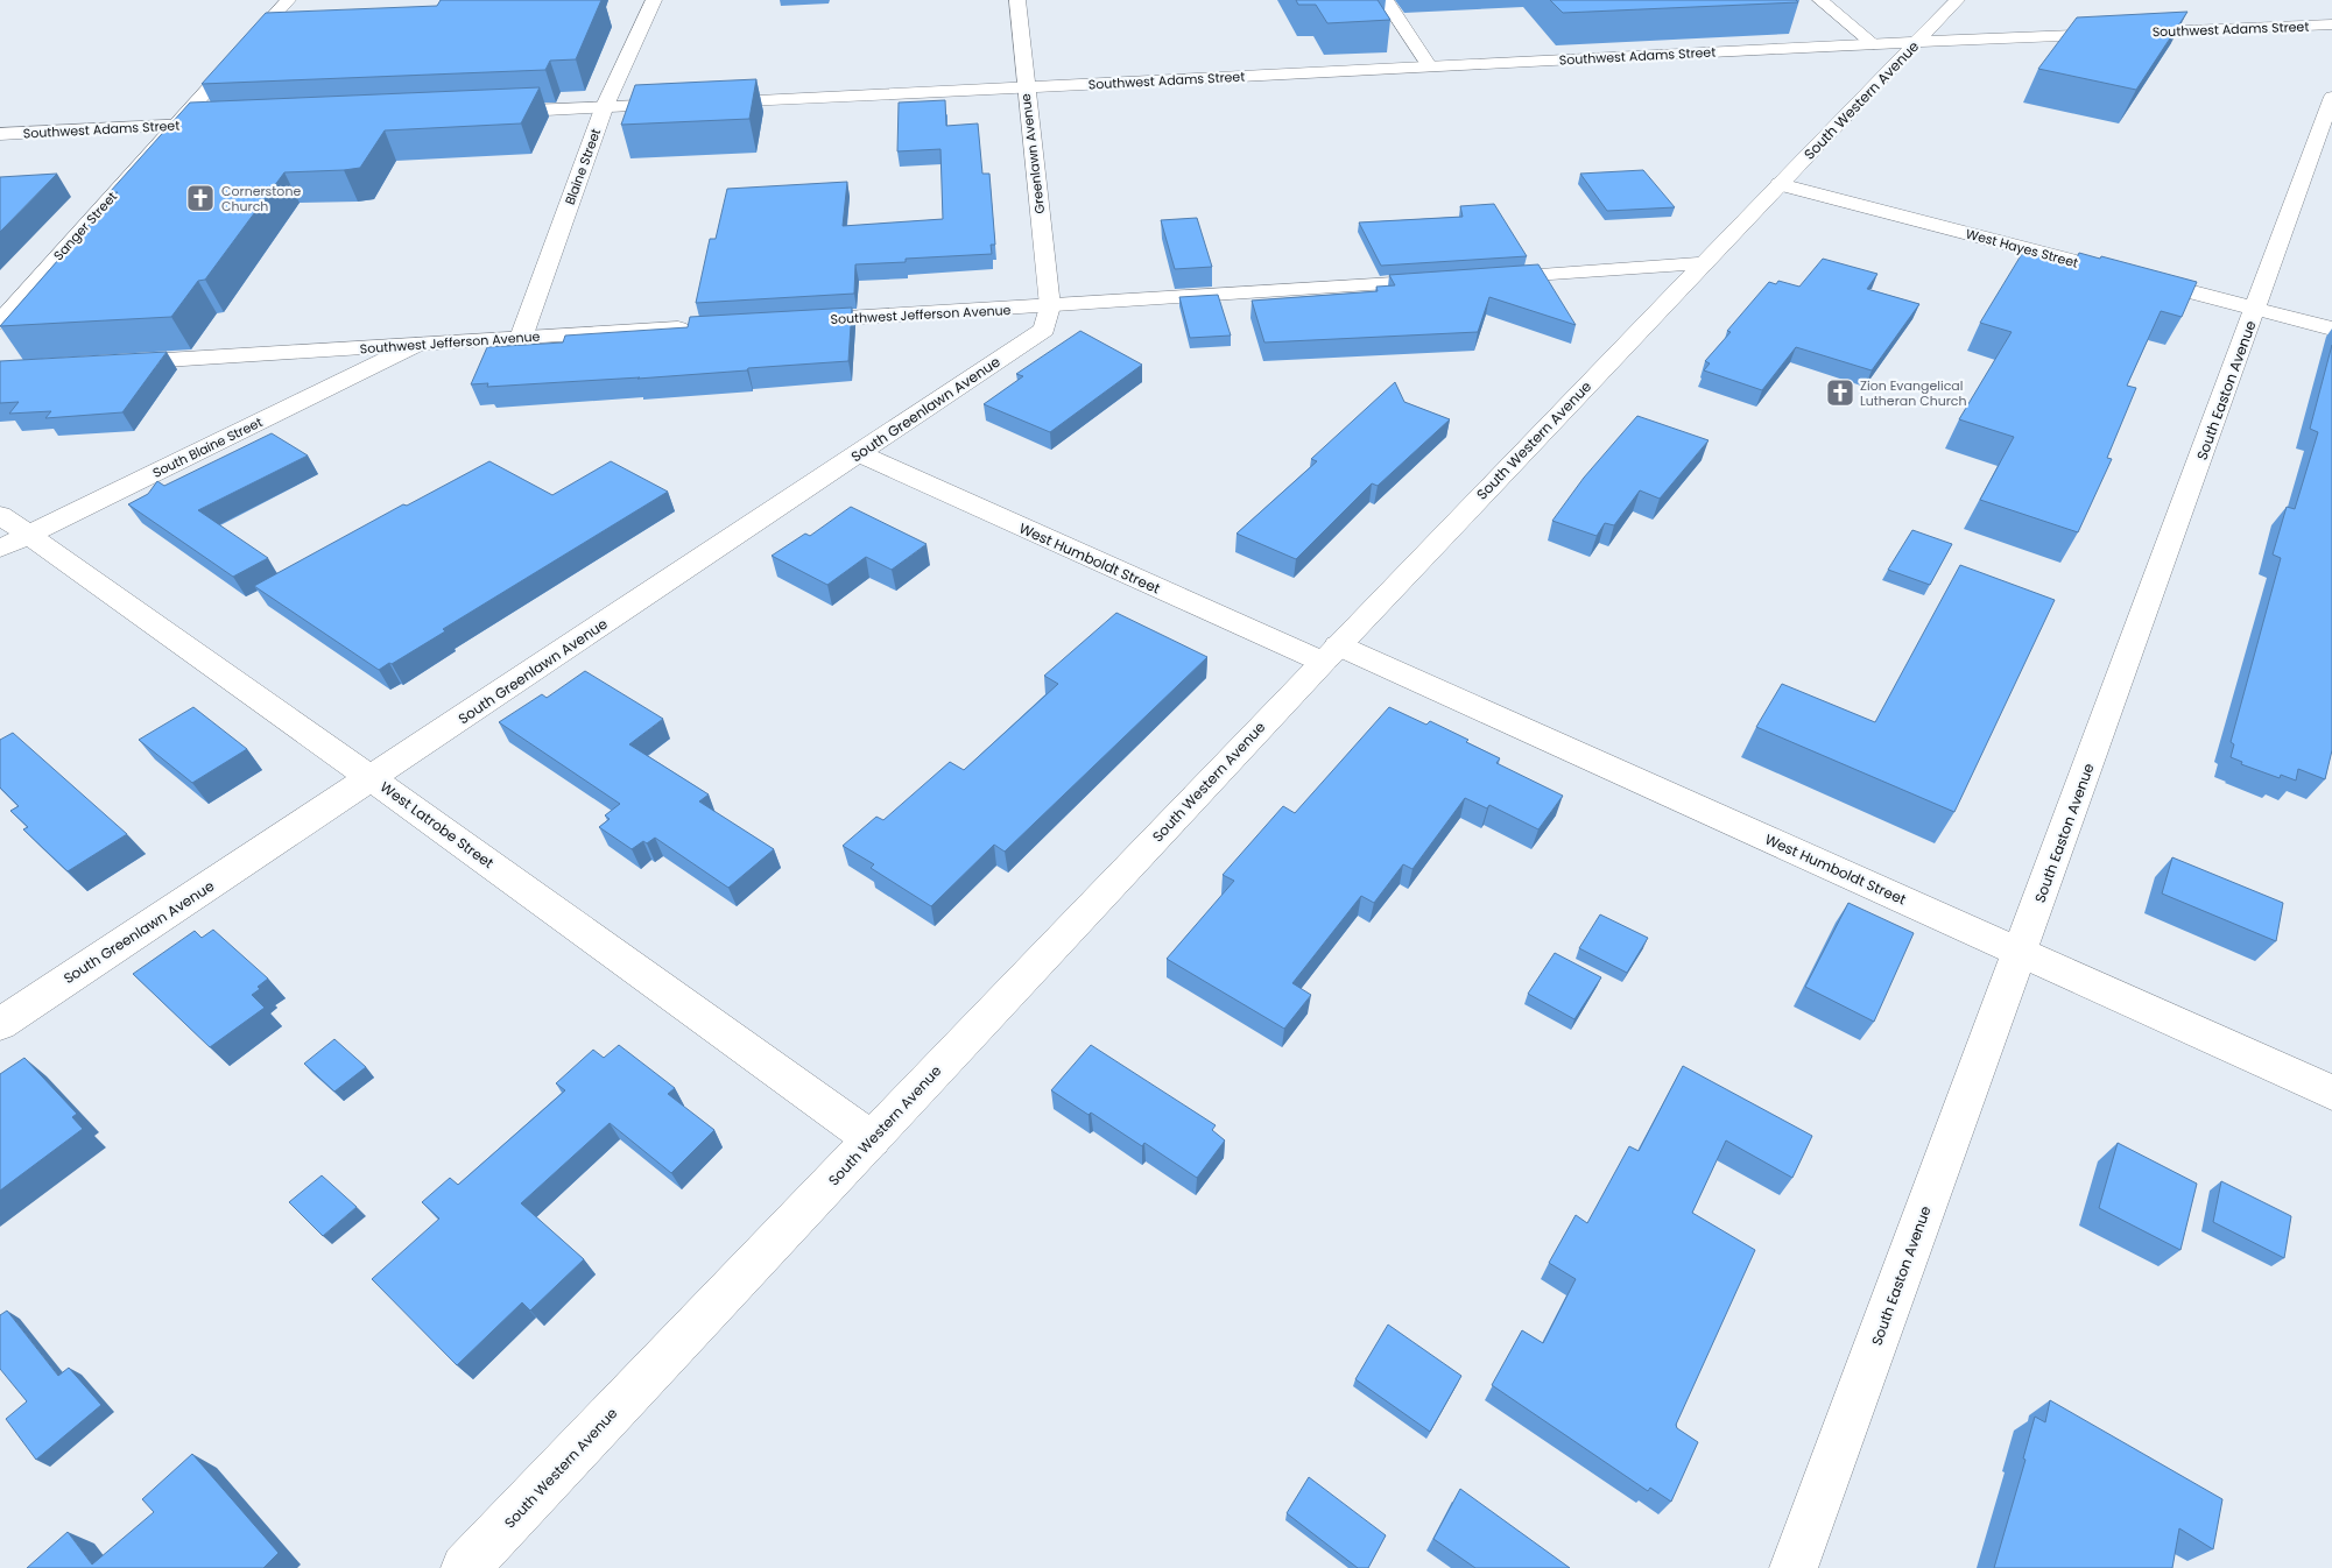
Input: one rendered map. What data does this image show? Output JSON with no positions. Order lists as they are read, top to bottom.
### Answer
{
  "streets": {
    "street": [
      "Southwest Adams Street",
      "South Western Avenue",
      "Greenlawn Avenue",
      "Blaine Street",
      "Sanger Street",
      "West Hayes Street",
      "Southwest Jefferson Avenue",
      "South Easton Avenue",
      "South Greenlawn Avenue",
      "South Blaine Street",
      "West Humboldt Street",
      "West Latrobe Street"
    ]
  },
  "crossings": [
    ["Southwest Adams Street", "South Western Avenue"],
    ["Southwest Adams Street", "Greenlawn Avenue"],
    ["Southwest Adams Street", "Sanger Street"],
    ["South Western Avenue", "West Hayes Street"],
    ["South Western Avenue", "West Humboldt Street"],
    ["South Western Avenue", "West Latrobe Street"],
    ["Greenlawn Avenue", "Southwest Jefferson Avenue"],
    ["Greenlawn Avenue", "South Greenlawn Avenue"],
    ["Blaine Street", "Southwest Jefferson Avenue"],
    ["West Hayes Street", "South Easton Avenue"],
    ["Southwest Jefferson Avenue", "South Greenlawn Avenue"],
    ["Southwest Jefferson Avenue", "South Blaine Street"],
    ["South Easton Avenue", "West Humboldt Street"],
    ["South Greenlawn Avenue", "West Humboldt Street"],
    ["South Greenlawn Avenue", "West Latrobe Street"],
    ["South Blaine Street", "West Latrobe Street"]
  ],
  "places": {
    "church": ["Cornerstone Church", "Zion Evangelical Lutheran Church"]
  }
}
